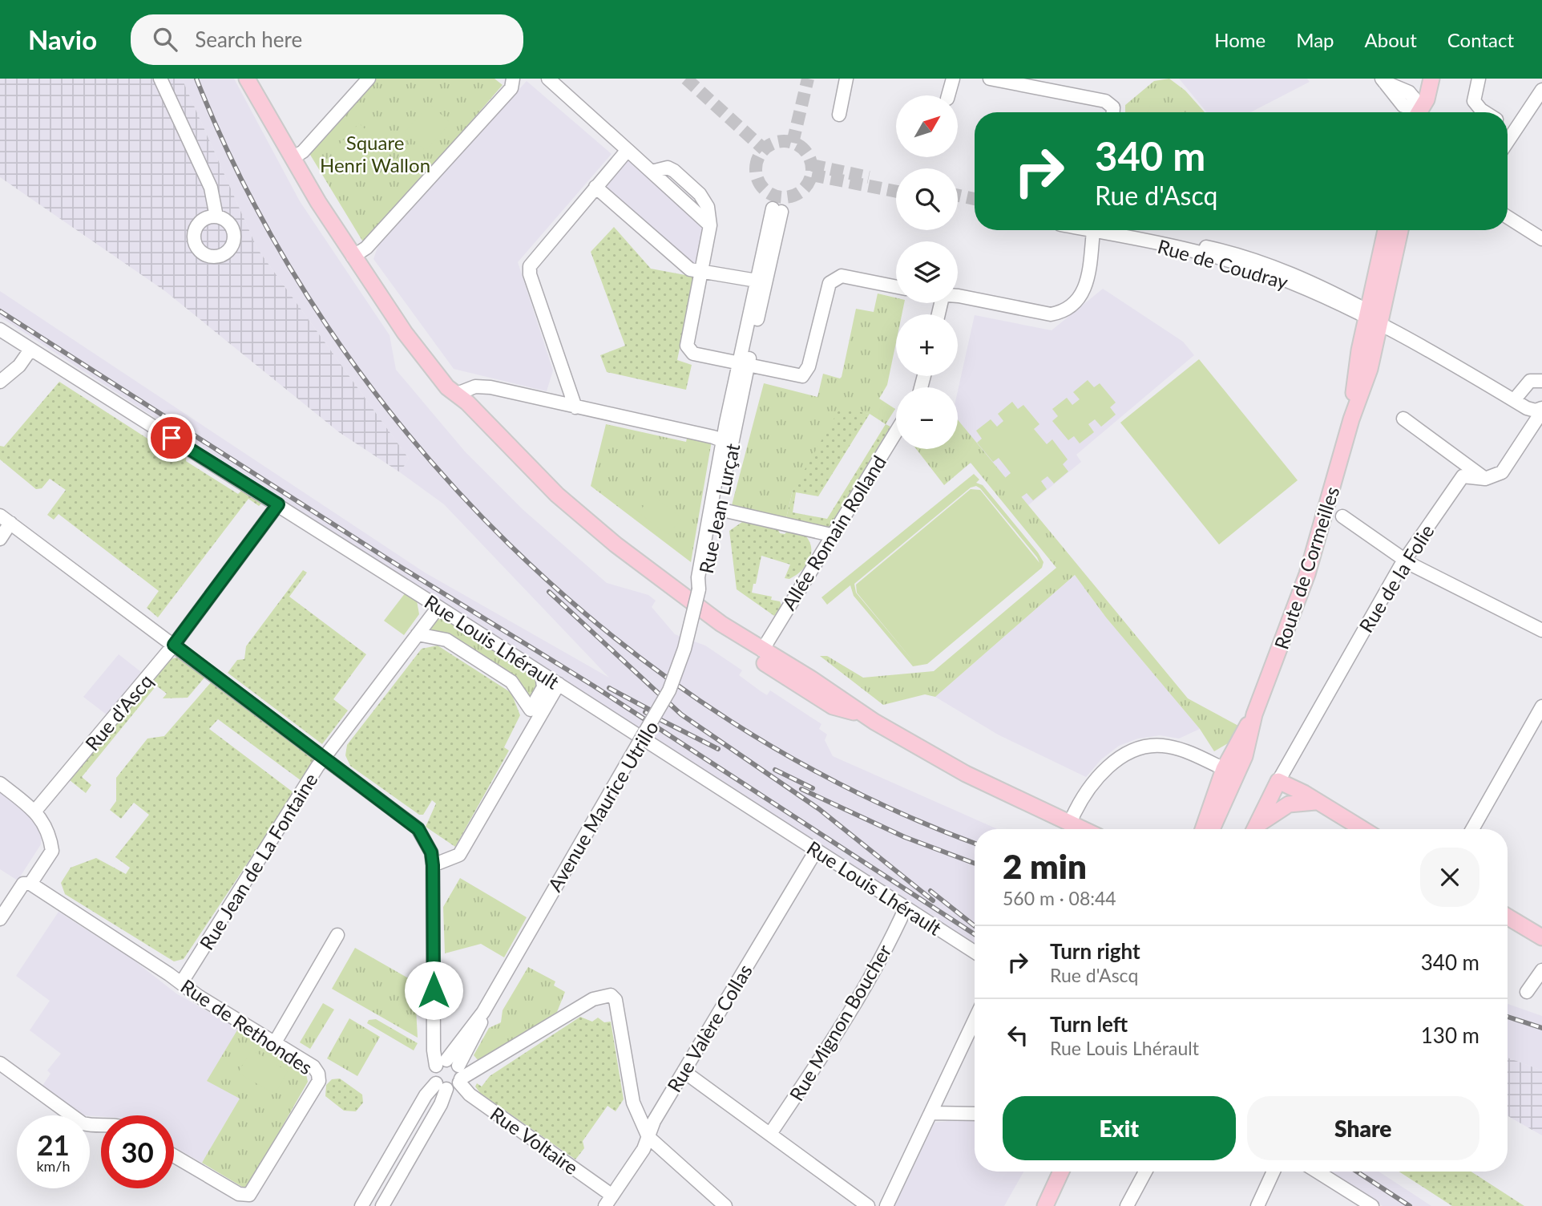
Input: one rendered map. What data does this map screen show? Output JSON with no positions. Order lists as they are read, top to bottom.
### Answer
{
  "streets": {
    "main road": ["Route de Cormeilles"],
    "street": [
      "Rue de Coudray",
      "Rue Jean Lurçat",
      "Allée Romain Rolland",
      "Rue de la Folie",
      "Rue Louis Lhérault",
      "Rue d'Ascq",
      "Avenue Maurice Utrillo",
      "Rue Jean de La Fontaine",
      "Rue Mignon Boucher",
      "Rue de Rethondes",
      "Rue Valère Collas",
      "Rue Voltaire"
    ]
  },
  "crossings": [
    ["Rue de Coudray", "Route de Cormeilles"],
    ["Rue de Coudray", "Rue de la Folie"],
    ["Rue Jean Lurçat", "Avenue Maurice Utrillo"],
    ["Rue Louis Lhérault", "Rue d'Ascq"],
    ["Rue Louis Lhérault", "Rue Jean de La Fontaine"],
    ["Rue Louis Lhérault", "Rue Mignon Boucher"],
    ["Rue Louis Lhérault", "Rue Valère Collas"],
    ["Avenue Maurice Utrillo", "Rue Voltaire"],
    ["Rue Jean de La Fontaine", "Rue de Rethondes"],
    ["Rue Valère Collas", "Rue Voltaire"]
  ],
  "parks": ["Square Henri Wallon"],
  "north": "top right",
  "page": {
    "header": "Navio",
    "search": "Search here",
    "nav": [
      "Home",
      "Map",
      "About",
      "Contact"
    ],
    "map_buttons": ["+", "−"],
    "turn": ["340 m", "Rue d'Ascq"],
    "heading": ["2 min", "560 m · 08:44"],
    "list": [
      {
        "name": "Turn right",
        "note": "Rue d'Ascq",
        "value": "340 m"
      },
      {
        "name": "Turn left",
        "note": "Rue Louis Lhérault",
        "value": "130 m"
      }
    ],
    "buttons": ["Exit", "Share"],
    "speed": "21 km/h",
    "limit": "30"
  }
}
